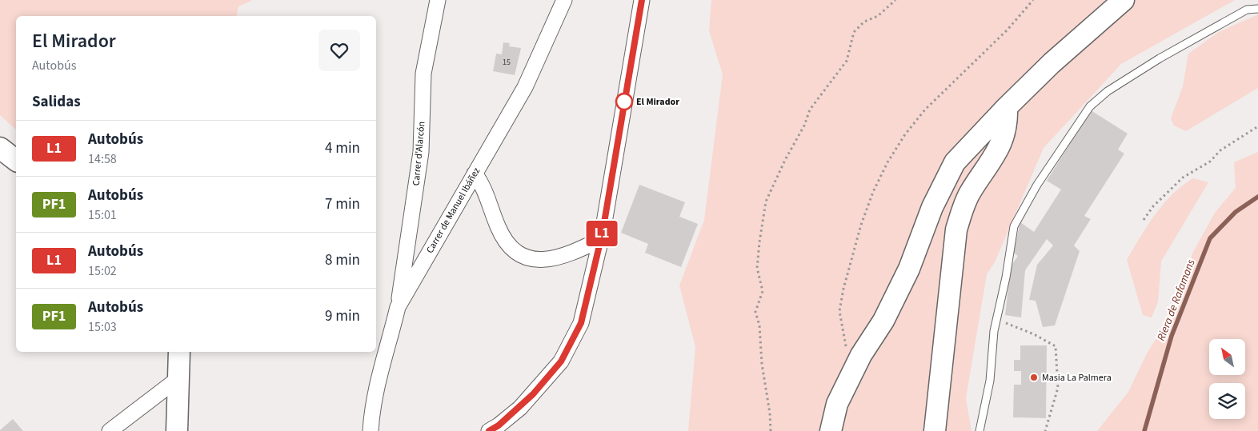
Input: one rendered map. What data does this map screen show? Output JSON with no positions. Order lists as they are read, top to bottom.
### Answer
{
  "streets": {
    "street": ["Carrer d'Alarcón", "Carrer de Manuel Ibáñez"]
  },
  "crossings": [
    ["Carrer d'Alarcón", "Carrer de Manuel Ibáñez"]
  ],
  "water": ["Riera de Rafamans"],
  "places": ["El Mirador", "Masia La Palmera"],
  "lines": ["bus line L1"],
  "house_numbers": ["15"],
  "north": "top left",
  "page": {
    "on_map": "L1",
    "heading": [
      ["El Mirador", "Autobús"],
      "Salidas"
    ],
    "list": [
      {
        "mark": "L1",
        "name": "Autobús",
        "note": "14:58",
        "value": "4 min"
      },
      {
        "mark": "PF1",
        "name": "Autobús",
        "note": "15:01",
        "value": "7 min"
      },
      {
        "mark": "L1",
        "name": "Autobús",
        "note": "15:02",
        "value": "8 min"
      },
      {
        "mark": "PF1",
        "name": "Autobús",
        "note": "15:03",
        "value": "9 min"
      }
    ]
  }
}
